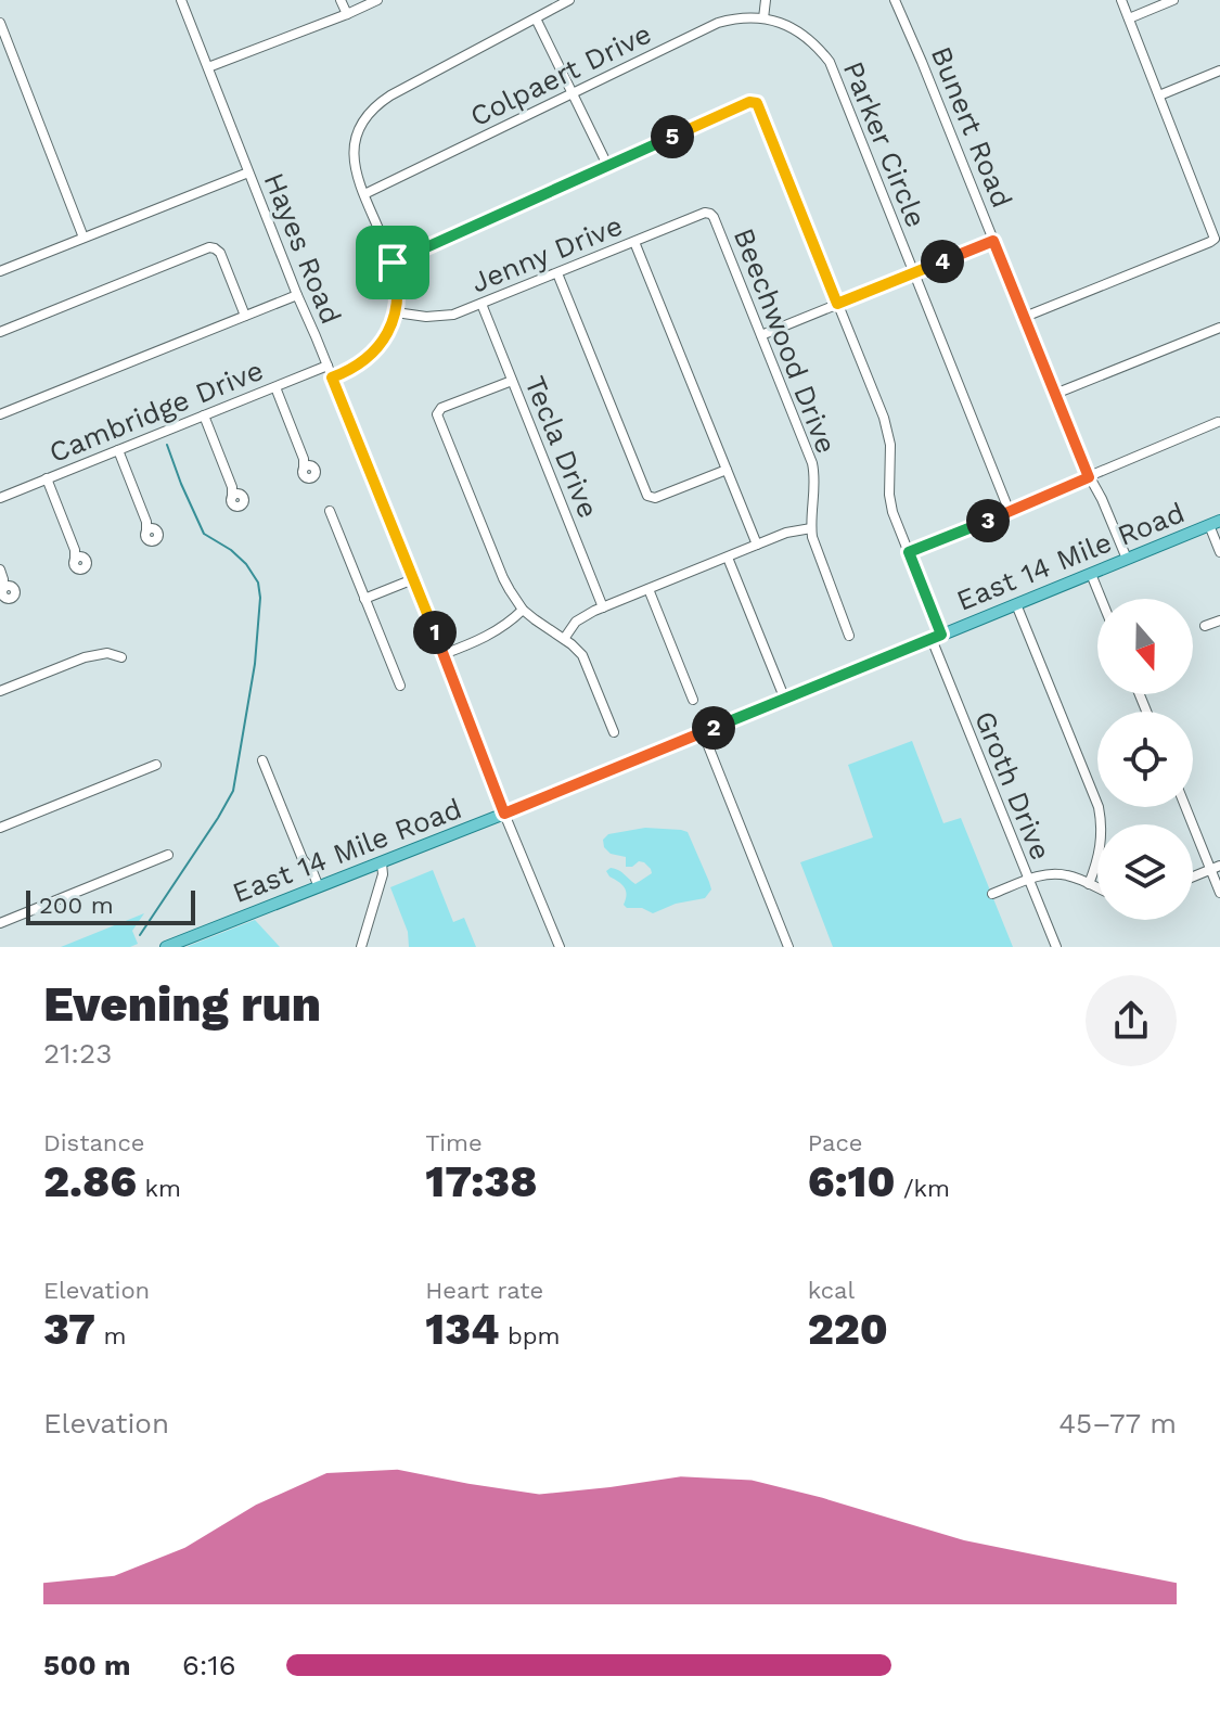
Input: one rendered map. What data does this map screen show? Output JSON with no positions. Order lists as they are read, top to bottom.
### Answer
{
  "streets": {
    "main road": ["East 14 Mile Road"],
    "street": [
      "Colpaert Drive",
      "Bunert Road",
      "Parker Circle",
      "Hayes Road",
      "Jenny Drive",
      "Beechwood Drive",
      "Cambridge Drive",
      "Tecla Drive",
      "Groth Drive"
    ]
  },
  "crossings": [
    ["Colpaert Drive", "Parker Circle"],
    ["Bunert Road", "East 14 Mile Road"],
    ["Hayes Road", "Cambridge Drive"],
    ["Hayes Road", "East 14 Mile Road"],
    ["Jenny Drive", "Beechwood Drive"],
    ["Jenny Drive", "Tecla Drive"],
    ["East 14 Mile Road", "Groth Drive"]
  ],
  "scale_bar": "200 m",
  "north": "bottom",
  "page": {
    "pins": [
      "5",
      "4",
      "3",
      "1",
      "2"
    ],
    "scale": "200 m",
    "heading": ["Evening run", "21:23"],
    "stats": [
      ["Distance", "2.86 km"],
      ["Time", "17:38"],
      ["Pace", "6:10 /km"],
      ["Elevation", "37 m"],
      ["Heart rate", "134 bpm"],
      ["kcal", "220"]
    ],
    "chart": ["Elevation", "45–77 m"],
    "list": [
      {
        "name": "500 m",
        "note": "6:16"
      }
    ]
  }
}
